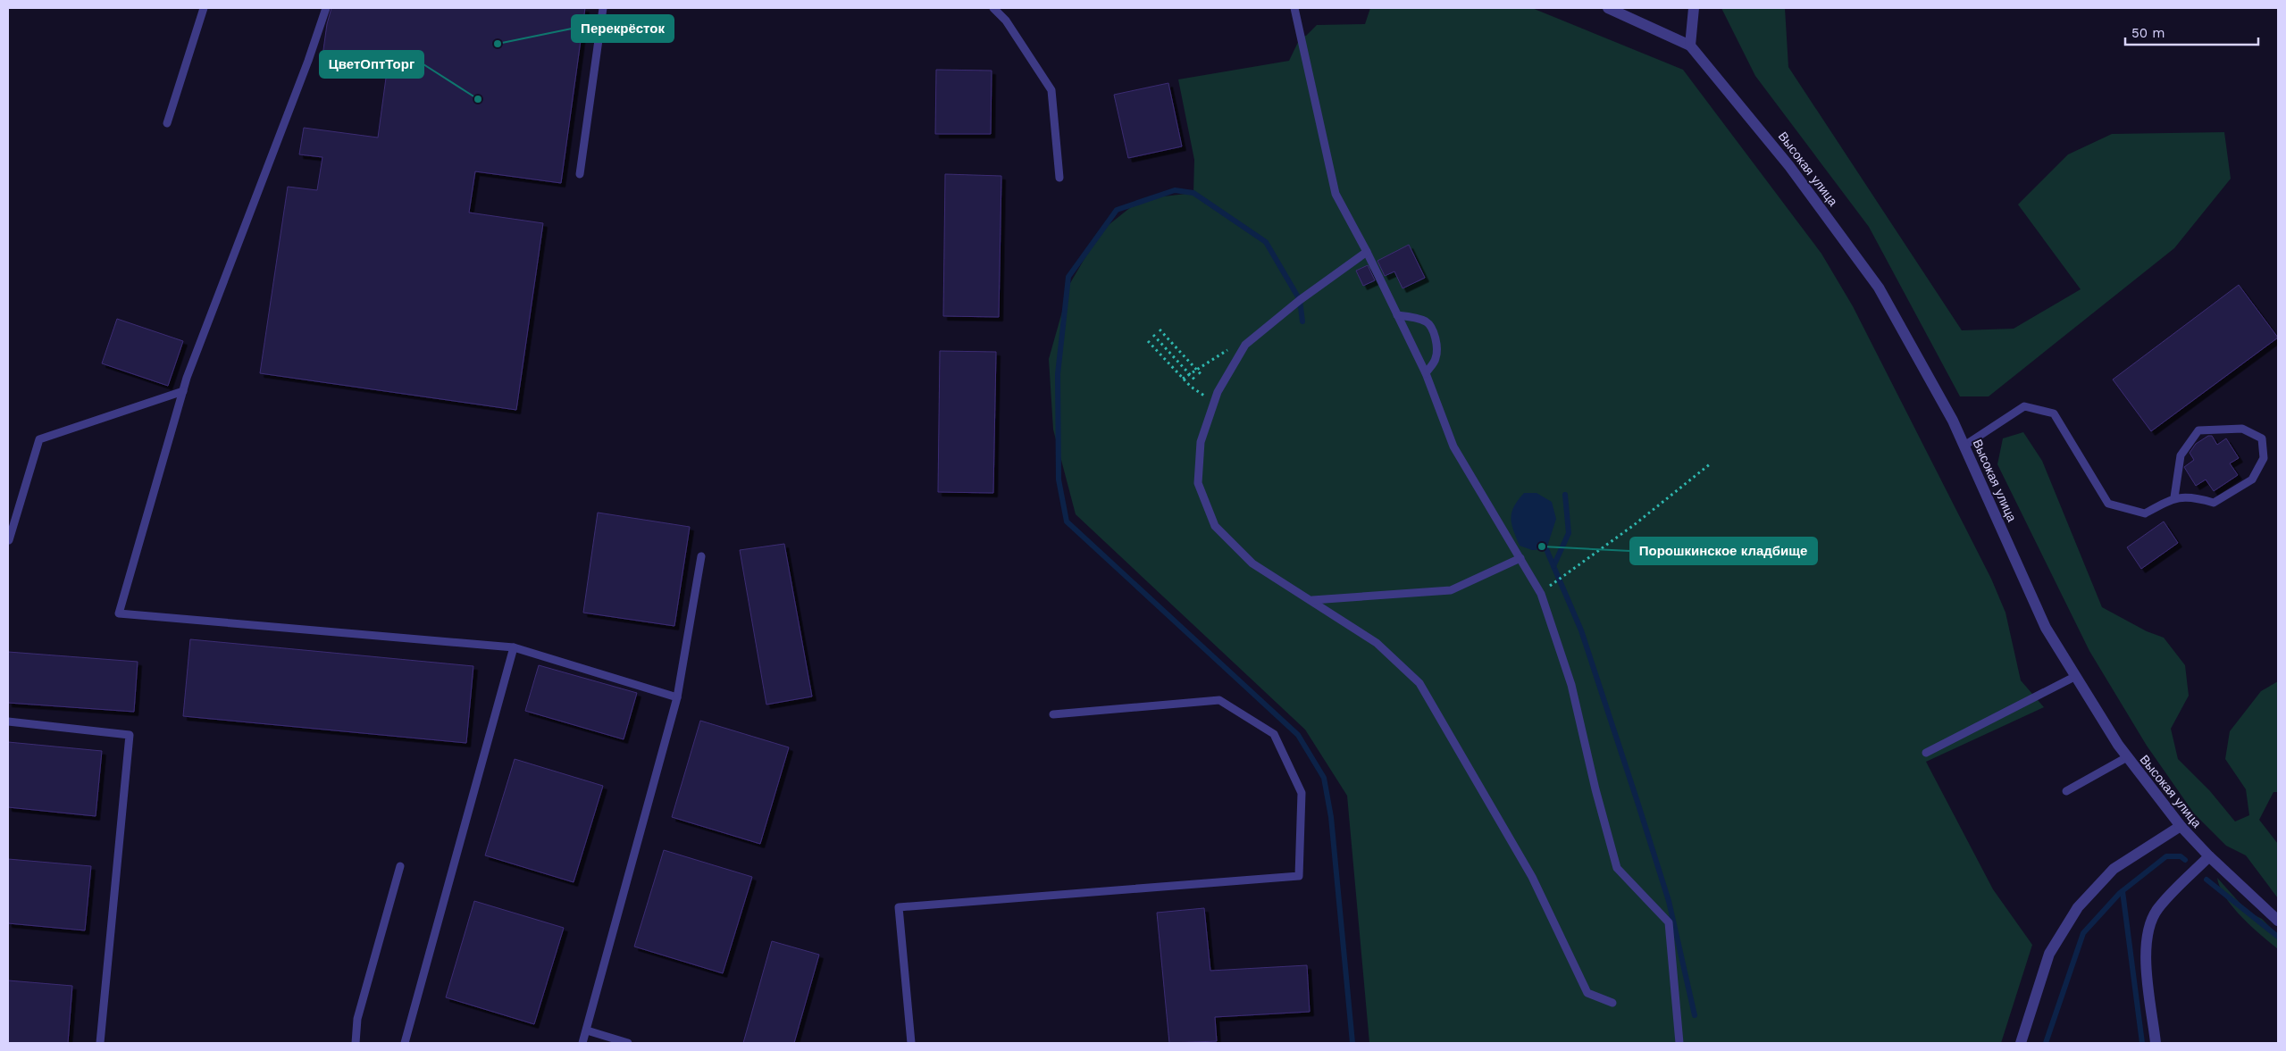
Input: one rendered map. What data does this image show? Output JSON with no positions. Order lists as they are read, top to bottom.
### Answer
{
  "streets": {
    "street": ["Высокая улица"]
  },
  "places": ["Перекрёсток", "ЦветОптТорг", "Порошкинское кладбище"],
  "scale_bar": "50 m"
}
